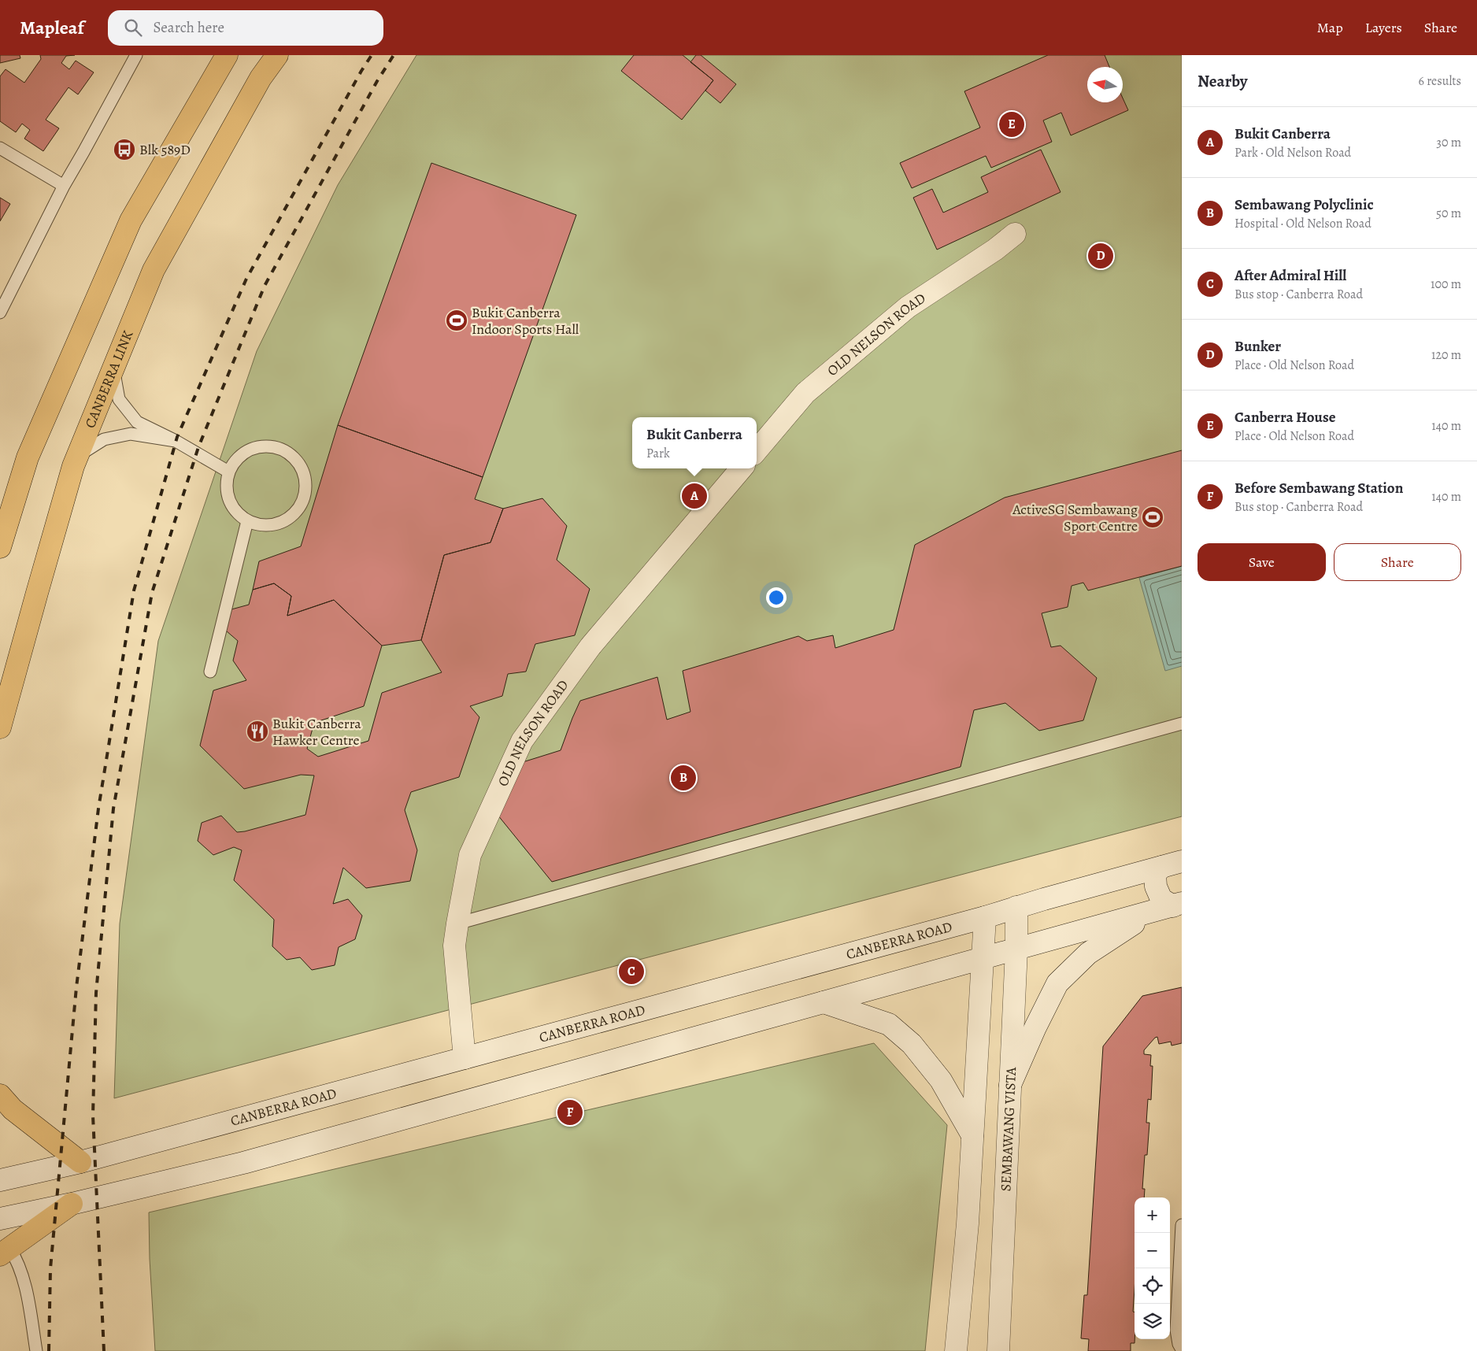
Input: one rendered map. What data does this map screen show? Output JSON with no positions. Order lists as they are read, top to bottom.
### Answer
{
  "streets": {
    "main road": [
      "OLD NELSON ROAD",
      "CANBERRA LINK",
      "CANBERRA ROAD",
      "SEMBAWANG VISTA"
    ]
  },
  "crossings": [
    ["OLD NELSON ROAD", "CANBERRA ROAD"],
    ["CANBERRA ROAD", "SEMBAWANG VISTA"]
  ],
  "places": {
    "bus stop": ["Blk 589D"],
    "sports": ["Bukit Canberra Indoor Sports Hall", "ActiveSG Sembawang Sport Centre"],
    "restaurant": ["Bukit Canberra Hawker Centre"]
  },
  "north": "left",
  "page": {
    "header": "Mapleaf",
    "search": "Search here",
    "nav": ["Map", "Layers", "Share"],
    "heading": ["Nearby", "6 results"],
    "list": [
      {
        "mark": "A",
        "name": "Bukit Canberra",
        "note": "Park · Old Nelson Road",
        "value": "30 m"
      },
      {
        "mark": "B",
        "name": "Sembawang Polyclinic",
        "note": "Hospital · Old Nelson Road",
        "value": "50 m"
      },
      {
        "mark": "C",
        "name": "After Admiral Hill",
        "note": "Bus stop · Canberra Road",
        "value": "100 m"
      },
      {
        "mark": "D",
        "name": "Bunker",
        "note": "Place · Old Nelson Road",
        "value": "120 m"
      },
      {
        "mark": "E",
        "name": "Canberra House",
        "note": "Place · Old Nelson Road",
        "value": "140 m"
      },
      {
        "mark": "F",
        "name": "Before Sembawang Station",
        "note": "Bus stop · Canberra Road",
        "value": "140 m"
      }
    ],
    "pins": [
      "E",
      "D",
      "A",
      "B",
      "C",
      "F"
    ],
    "popup": ["Bukit Canberra", "Park"],
    "buttons": ["Save", "Share"],
    "map_buttons": ["+", "−"]
  }
}
